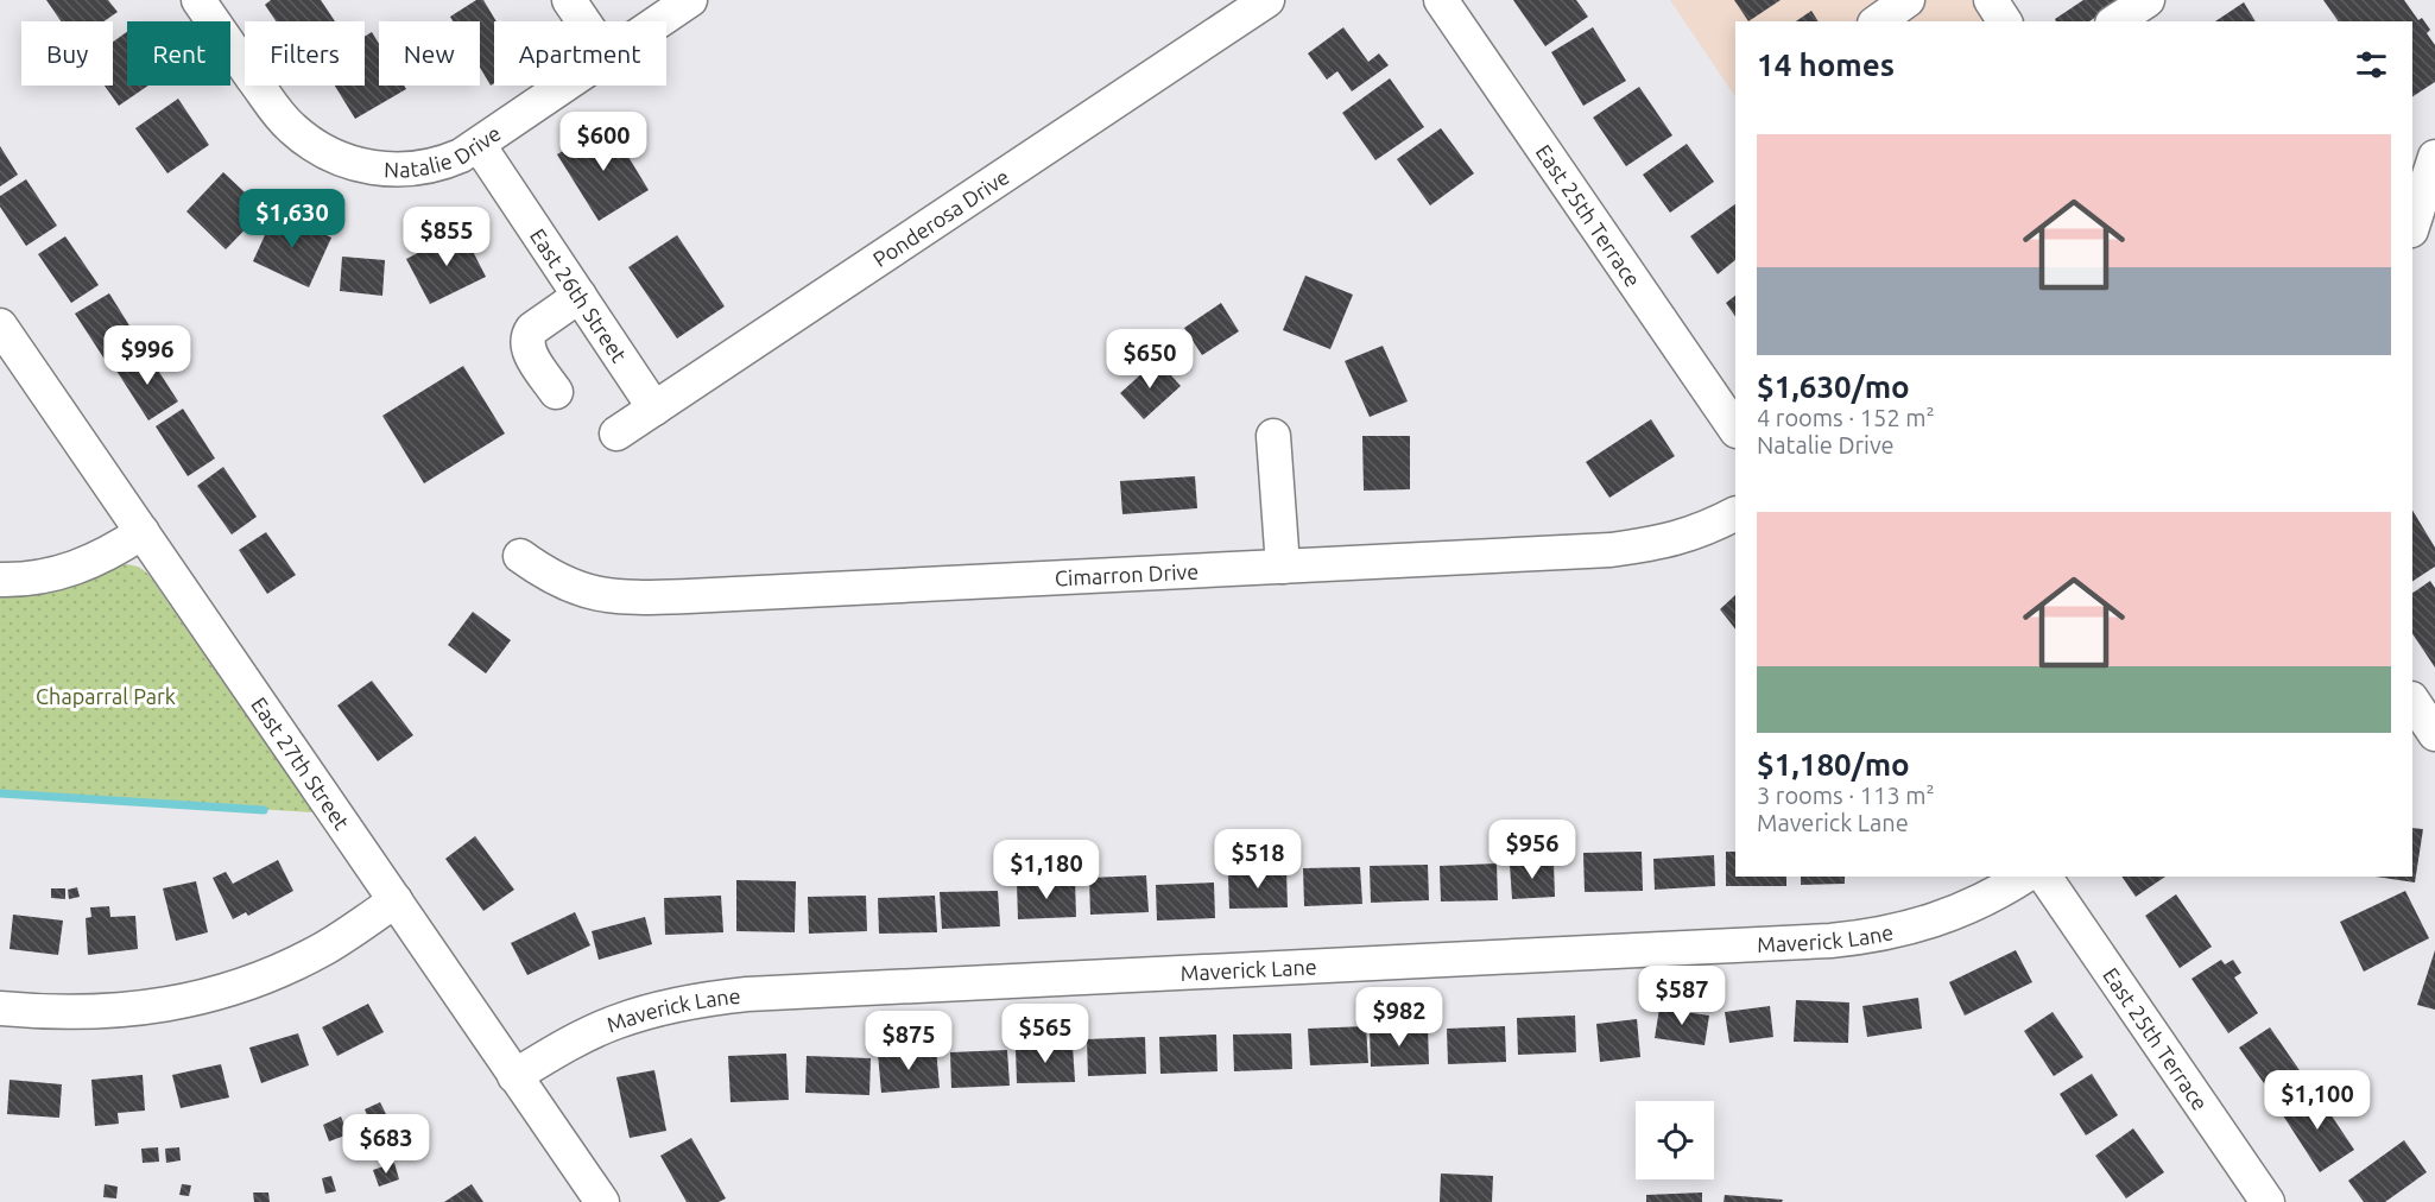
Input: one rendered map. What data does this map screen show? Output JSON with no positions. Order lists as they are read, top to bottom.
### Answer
{
  "streets": {
    "street": [
      "Natalie Drive",
      "East 25th Terrace",
      "Ponderosa Drive",
      "East 26th Street",
      "Cimarron Drive",
      "East 27th Street",
      "Maverick Lane"
    ]
  },
  "crossings": [
    ["Natalie Drive", "East 26th Street"],
    ["Ponderosa Drive", "East 26th Street"],
    ["East 27th Street", "Maverick Lane"]
  ],
  "parks": ["Chaparral Park"],
  "page": {
    "chip": [
      "Buy",
      "Rent",
      "Filters",
      "New",
      "Apartment"
    ],
    "heading": "14 homes",
    "list": [
      {
        "name": "$1,630/mo",
        "note": "4 rooms · 152 m² · Natalie Drive"
      },
      {
        "name": "$1,180/mo",
        "note": "3 rooms · 113 m² · Maverick Lane"
      }
    ],
    "price": [
      "$600",
      "$1,630",
      "$855",
      "$996",
      "$650",
      "$956",
      "$518",
      "$1,180",
      "$587",
      "$982",
      "$565",
      "$875",
      "$1,100",
      "$683"
    ]
  }
}
